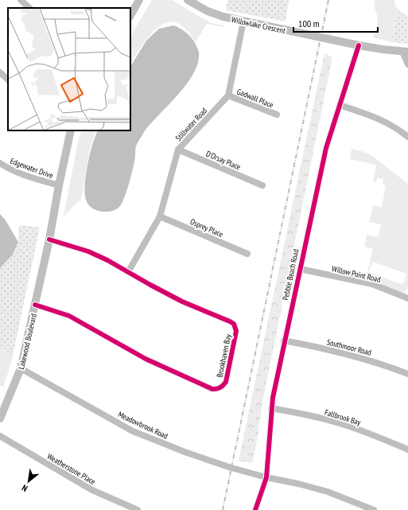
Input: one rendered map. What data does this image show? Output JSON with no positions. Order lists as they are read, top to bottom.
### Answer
{
  "streets": {
    "street": [
      "Willowlake Crescent",
      "Gadwall Place",
      "Stillwater Road",
      "D'Orsay Place",
      "Edgewater Drive",
      "Osprey Place",
      "Willow Point Road",
      "Pebble Beach Road",
      "Lakewood Boulevard",
      "Southmoor Road",
      "Brookhaven Bay",
      "Fallbrook Bay",
      "Meadowbrook Road",
      "Weatherstone Place"
    ]
  },
  "crossings": [
    ["Willowlake Crescent", "Pebble Beach Road"],
    ["Gadwall Place", "Stillwater Road"],
    ["Stillwater Road", "D'Orsay Place"],
    ["Stillwater Road", "Osprey Place"],
    ["Stillwater Road", "Brookhaven Bay"],
    ["Edgewater Drive", "Lakewood Boulevard"],
    ["Willow Point Road", "Pebble Beach Road"],
    ["Pebble Beach Road", "Southmoor Road"],
    ["Pebble Beach Road", "Fallbrook Bay"],
    ["Pebble Beach Road", "Meadowbrook Road"],
    ["Lakewood Boulevard", "Brookhaven Bay"],
    ["Lakewood Boulevard", "Meadowbrook Road"]
  ],
  "scale_bar": "100 m",
  "north": "bottom left"
}
